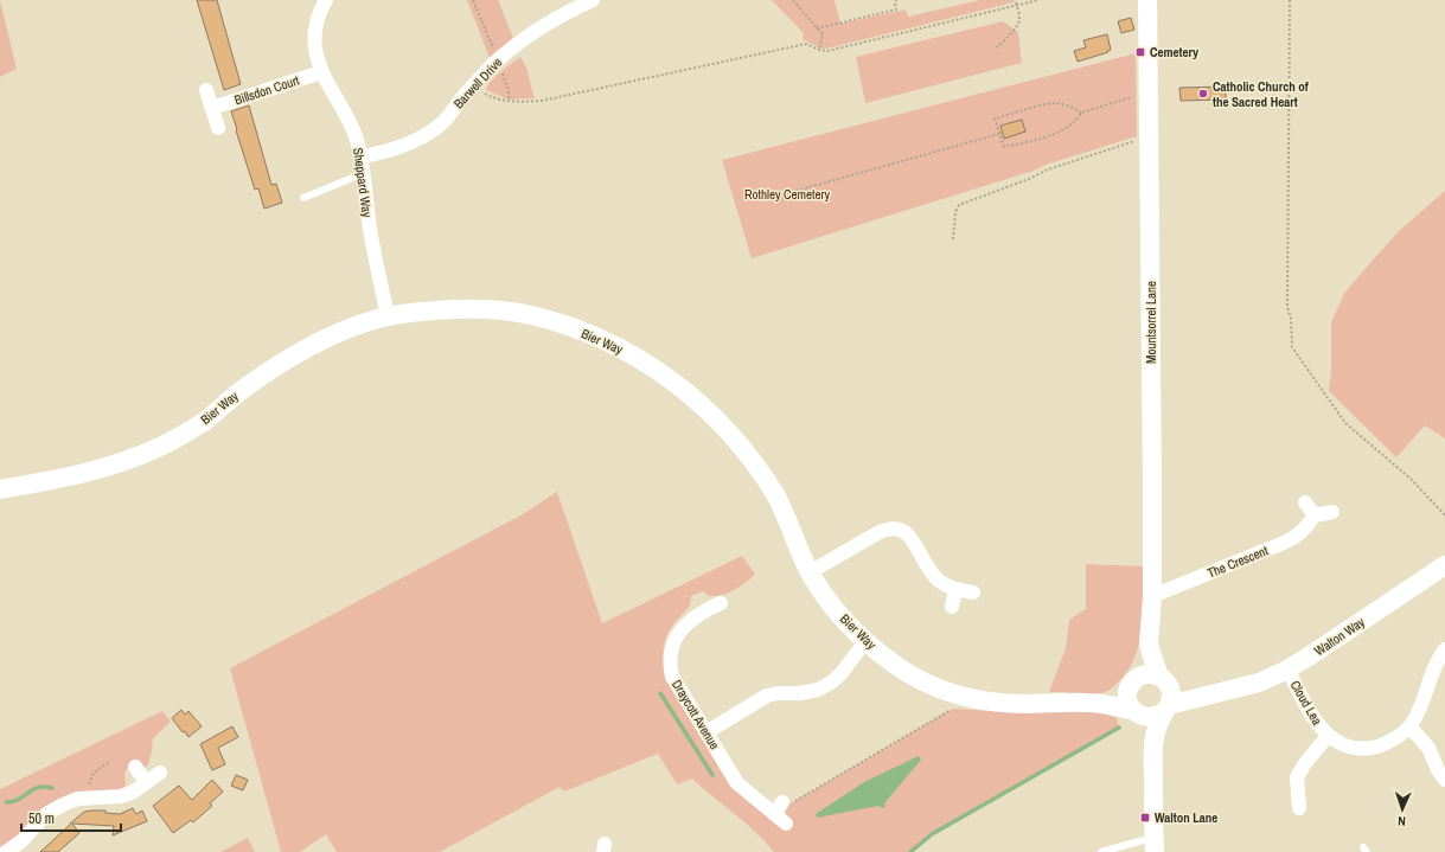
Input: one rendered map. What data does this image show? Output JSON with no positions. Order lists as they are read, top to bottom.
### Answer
{
  "streets": {
    "street": [
      "Barwell Drive",
      "Billsdon Court",
      "Sheppard Way",
      "Mountsorrel Lane",
      "Bier Way",
      "The Crescent",
      "Walton Way",
      "Cloud Lea",
      "Draycott Avenue"
    ]
  },
  "crossings": [
    ["Barwell Drive", "Sheppard Way"],
    ["Billsdon Court", "Sheppard Way"],
    ["Sheppard Way", "Bier Way"],
    ["Mountsorrel Lane", "Bier Way"],
    ["Mountsorrel Lane", "The Crescent"],
    ["Mountsorrel Lane", "Walton Way"],
    ["Bier Way", "Walton Way"],
    ["Walton Way", "Cloud Lea"]
  ],
  "parks": ["Rothley Cemetery"],
  "places": {
    "transit": ["Cemetery", "Walton Lane"],
    "other": ["Catholic Church of the Sacred Heart"]
  },
  "scale_bar": "50 m",
  "north": "bottom"
}
